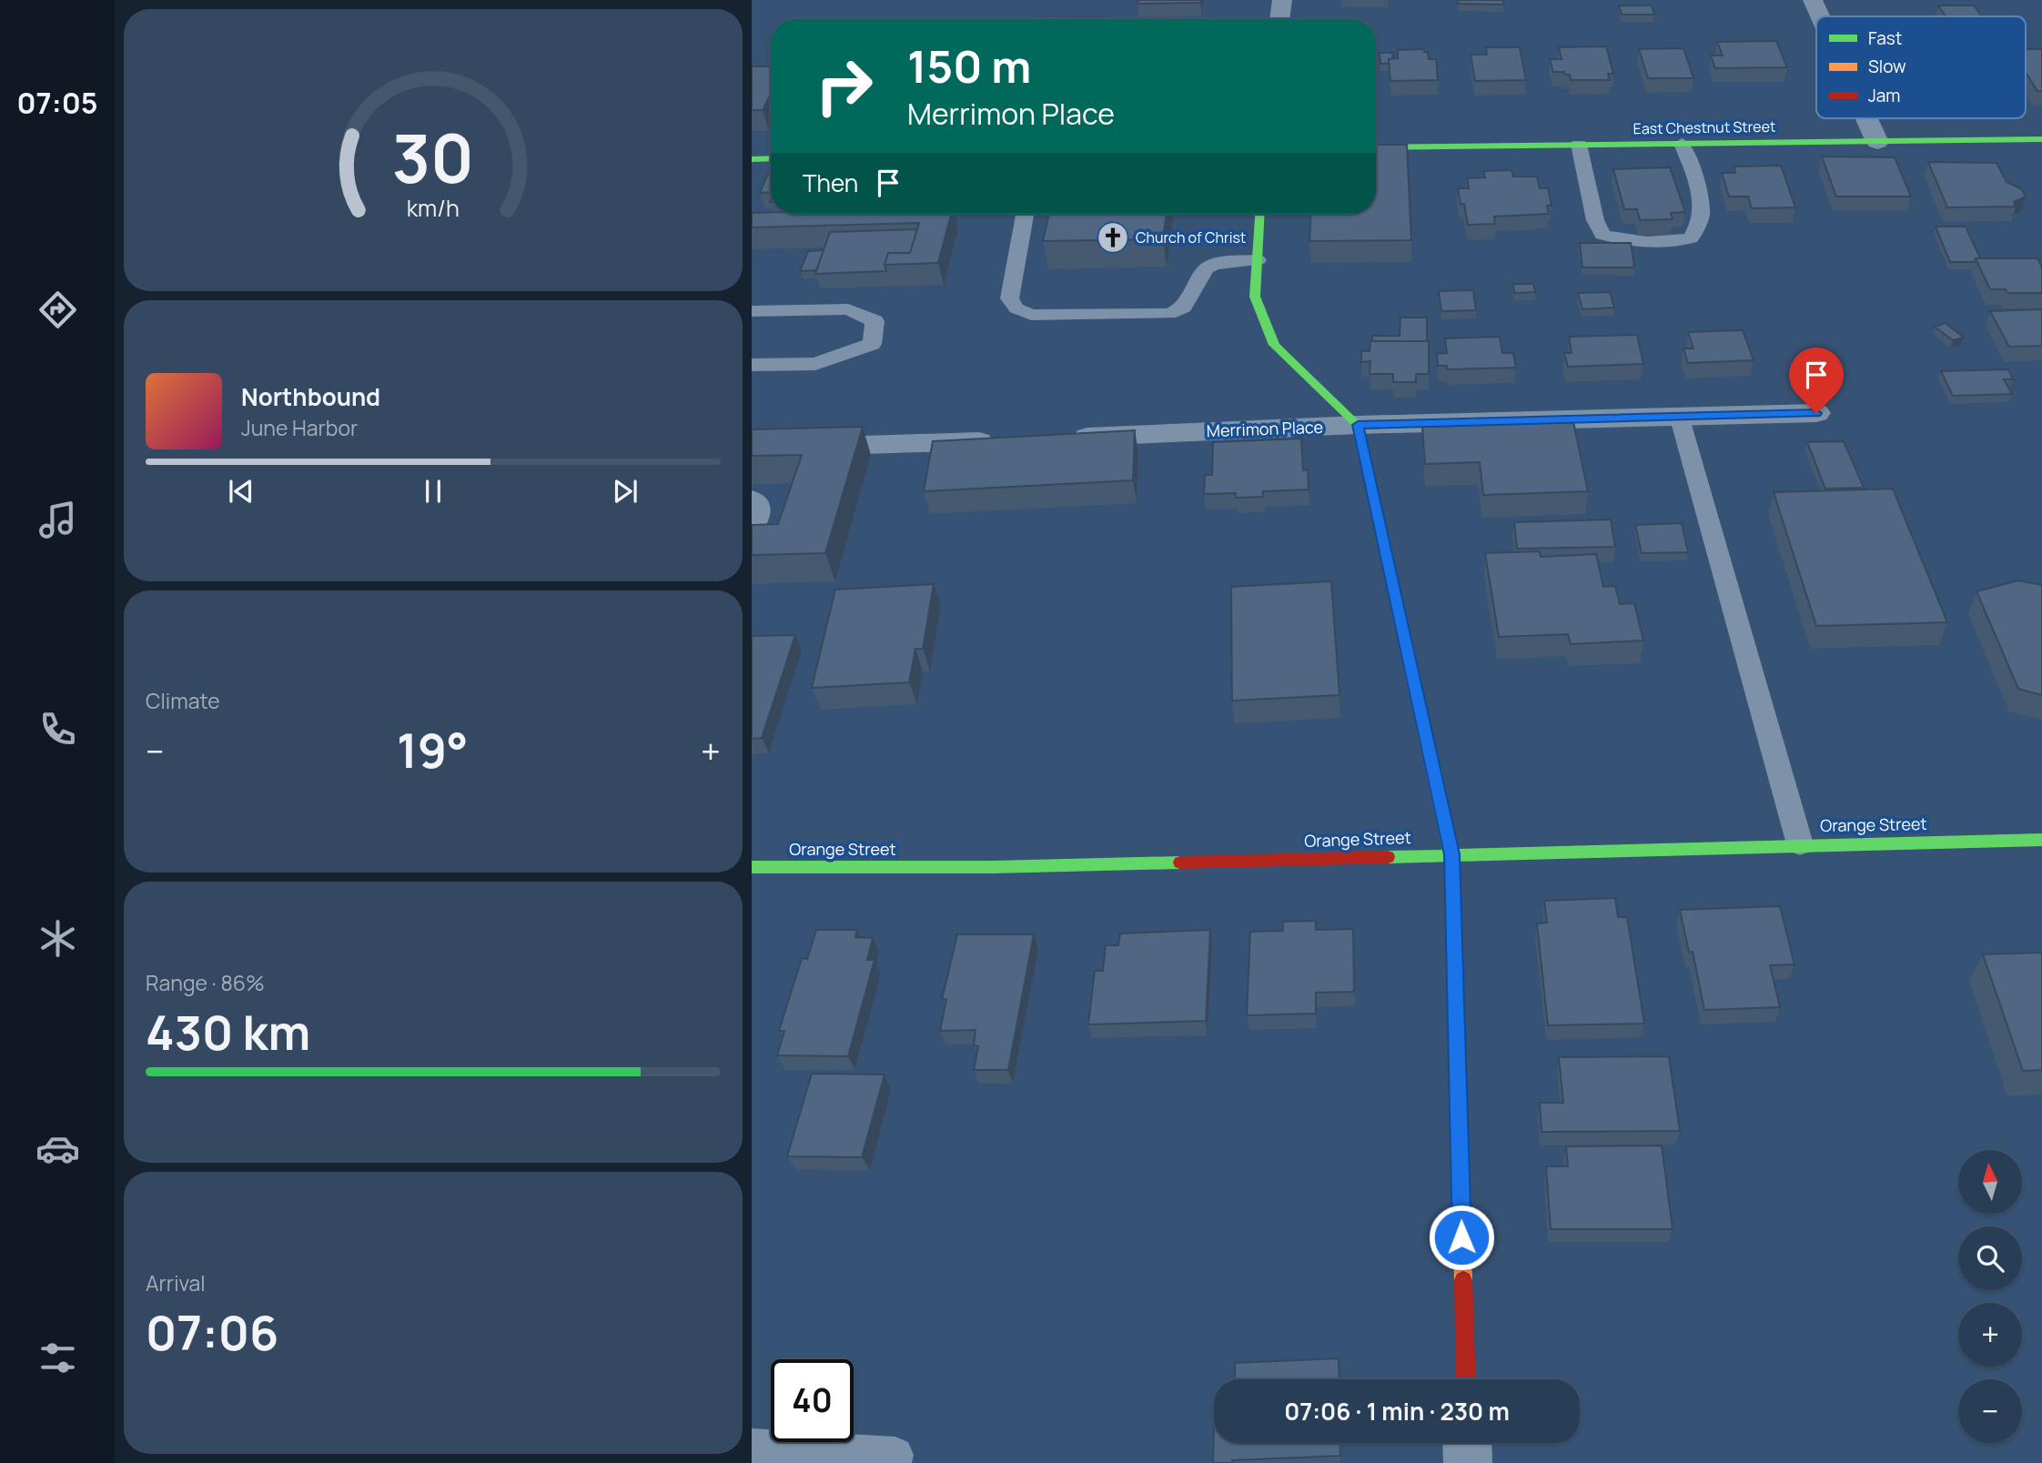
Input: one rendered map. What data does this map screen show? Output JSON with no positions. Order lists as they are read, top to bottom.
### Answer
{
  "streets": {
    "street": ["East Chestnut Street", "Merrimon Place", "Orange Street"]
  },
  "places": {
    "church": ["Church of Christ"]
  },
  "legend": ["Fast", "Slow", "Jam"],
  "north": "top",
  "page": {
    "tabs": "07:05",
    "turn": ["150 m", "Merrimon Place"],
    "then": "Then",
    "song": ["Northbound", "June Harbor"],
    "tile": [
      "Climate",
      ["Range · 86%", "430 km"],
      ["Arrival", "07:06"]
    ],
    "heat": ["−", "19°", "+"],
    "map_buttons": ["+", "−"],
    "limit": "40",
    "trip": "07:06 · 1 min · 230 m",
    "gauge": ["30", "km/h"]
  }
}
